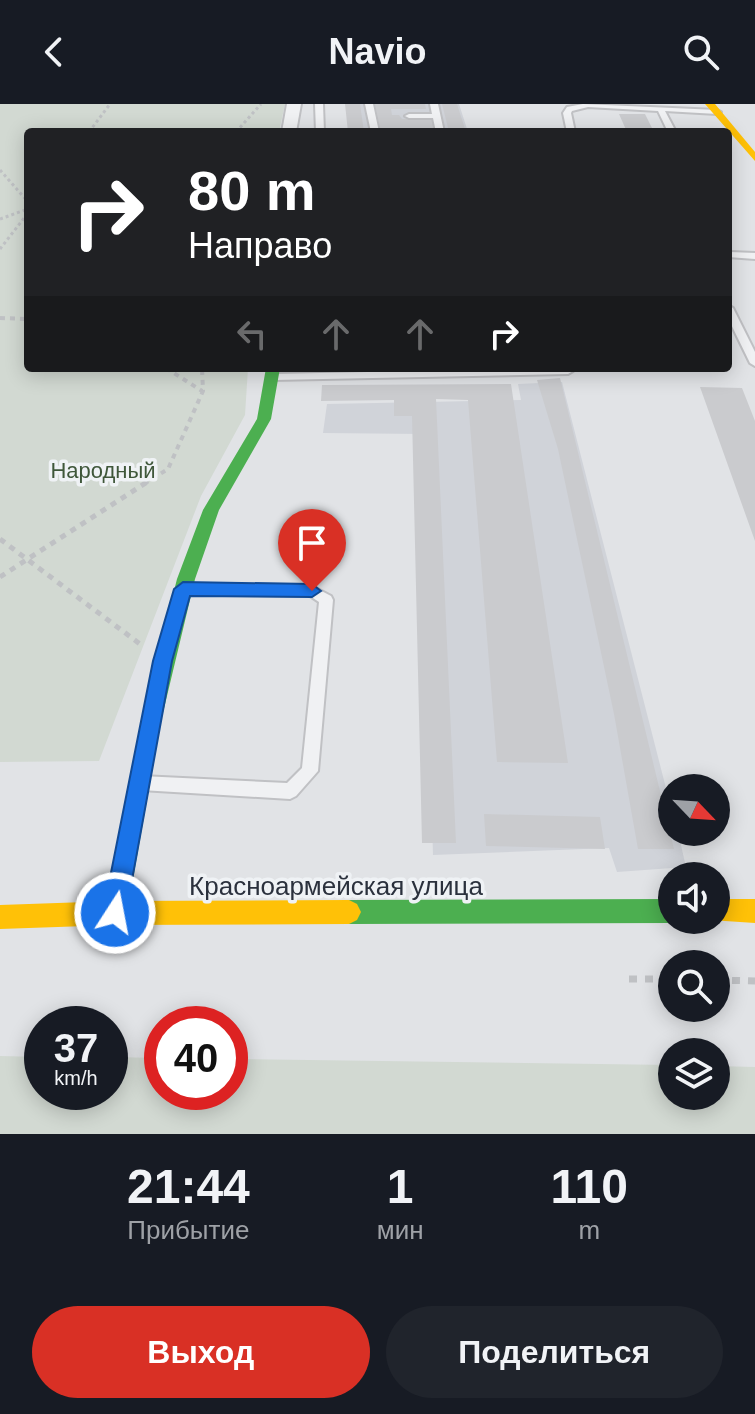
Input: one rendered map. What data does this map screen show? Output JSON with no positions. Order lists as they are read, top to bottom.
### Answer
{
  "streets": {
    "street": ["Красноармейская улица"]
  },
  "parks": ["Народный"],
  "north": "bottom right",
  "page": {
    "header": "Navio",
    "turn": ["80 m", "Направо"],
    "speed": "37 km/h",
    "limit": "40",
    "eta": [
      "21:44",
      "Прибытие",
      "1",
      "мин",
      "110",
      "m"
    ],
    "buttons": ["Выход", "Поделиться"]
  }
}
